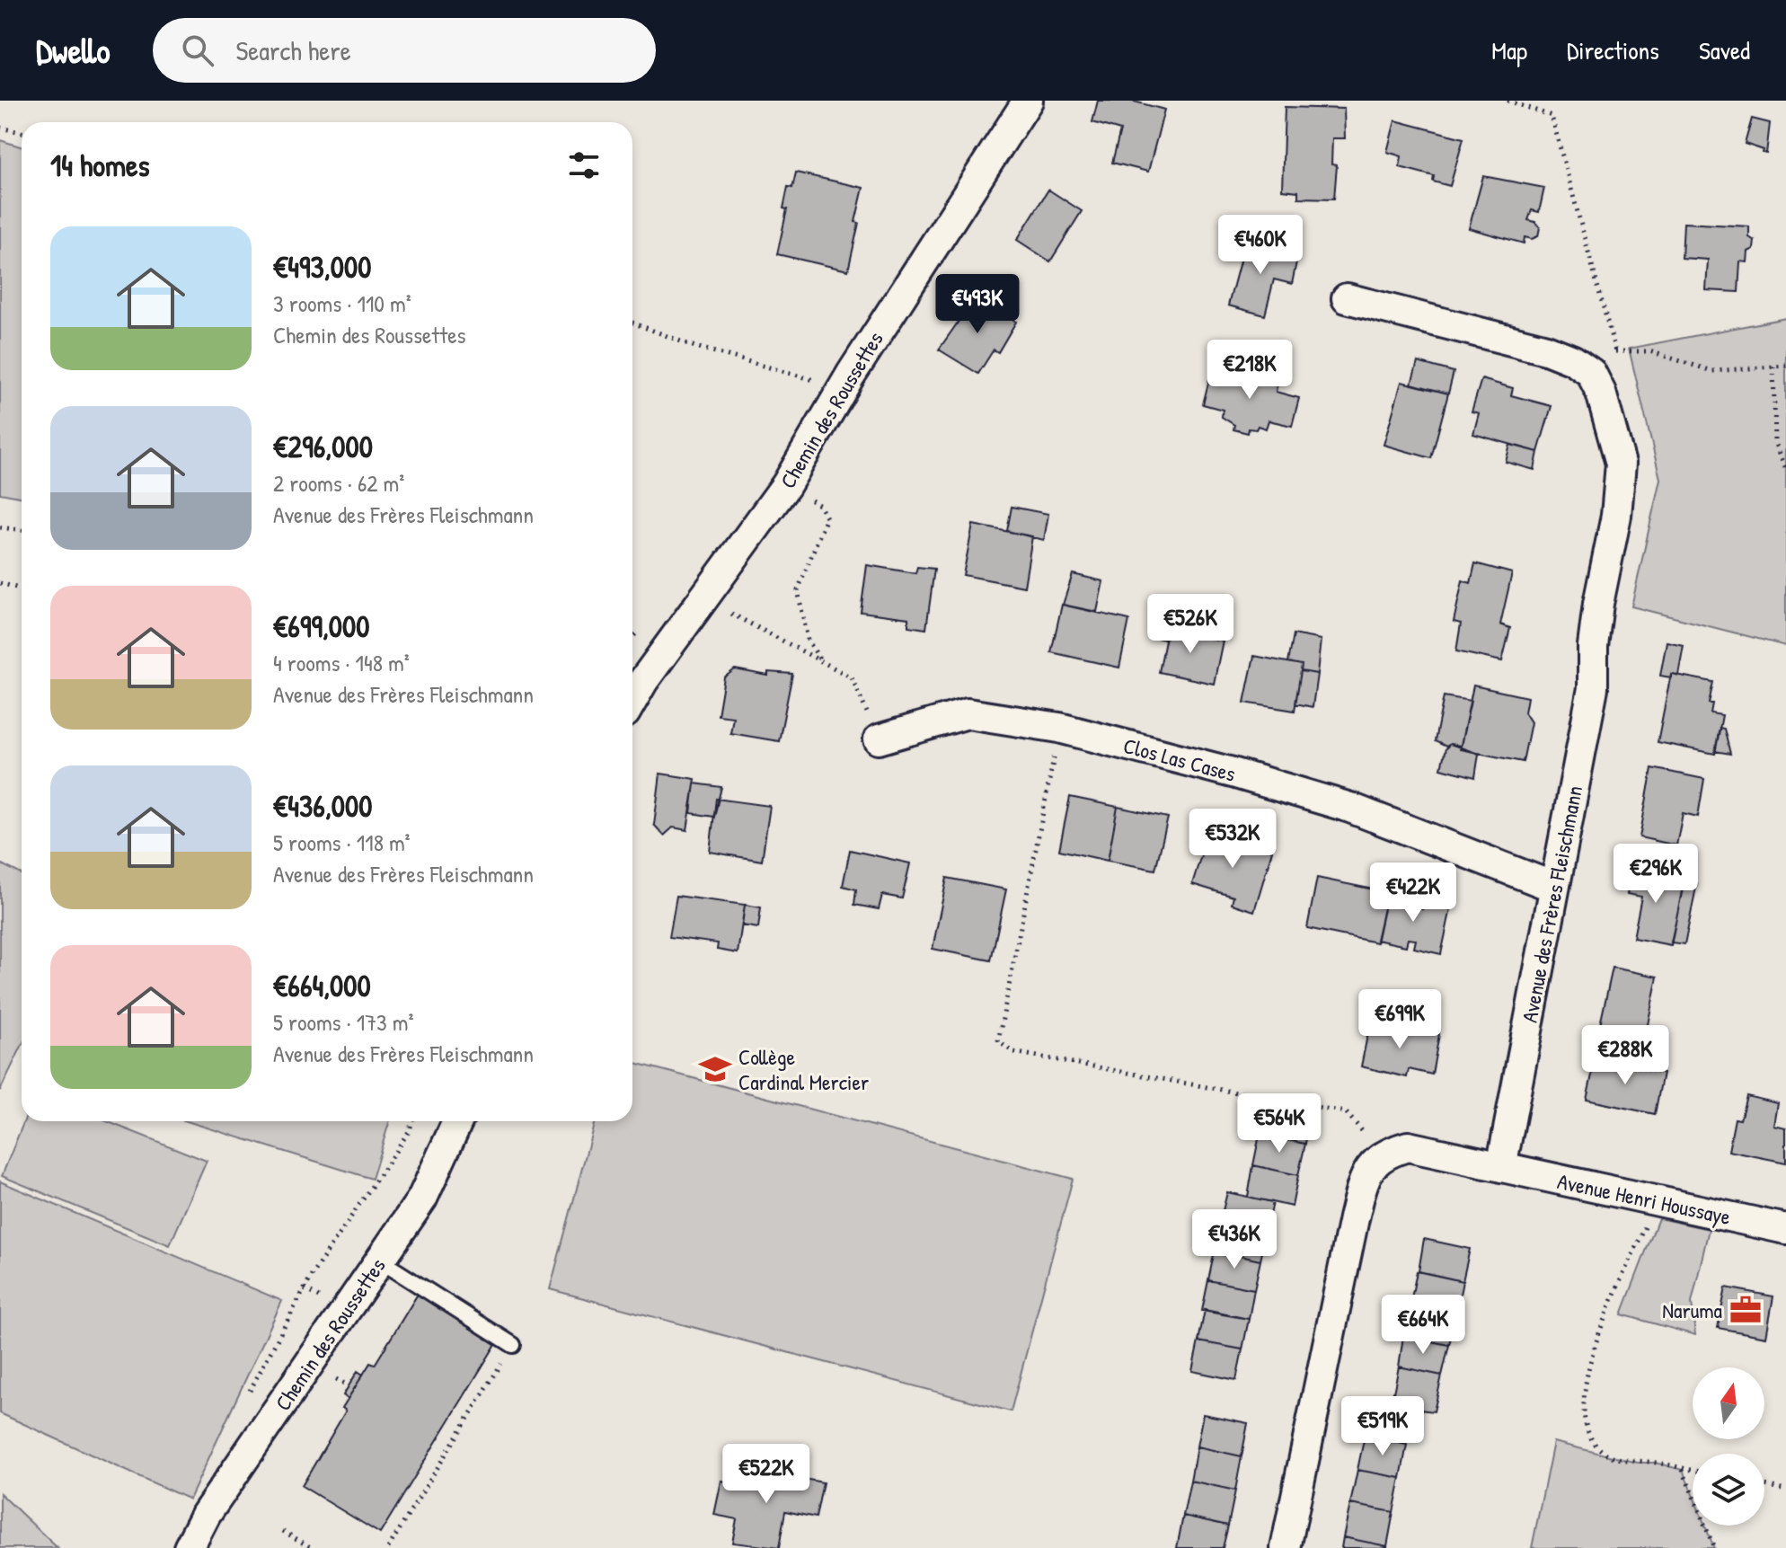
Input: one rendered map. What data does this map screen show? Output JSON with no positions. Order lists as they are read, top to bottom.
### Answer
{
  "streets": {
    "street": [
      "Chemin des Roussettes",
      "Clos Las Cases",
      "Avenue des Frères Fleischmann",
      "Avenue Henri Houssaye"
    ]
  },
  "crossings": [
    ["Clos Las Cases", "Avenue des Frères Fleischmann"],
    ["Avenue des Frères Fleischmann", "Avenue Henri Houssaye"]
  ],
  "places": {
    "school or university": ["Collège Cardinal Mercier"],
    "office": ["Naruma"]
  },
  "north": "top",
  "page": {
    "header": "Dwello",
    "search": "Search here",
    "nav": ["Map", "Directions", "Saved"],
    "heading": "14 homes",
    "list": [
      {
        "name": "€493,000",
        "note": "3 rooms · 110 m² · Chemin des Roussettes"
      },
      {
        "name": "€296,000",
        "note": "2 rooms · 62 m² · Avenue des Frères Fleischmann"
      },
      {
        "name": "€699,000",
        "note": "4 rooms · 148 m² · Avenue des Frères Fleischmann"
      },
      {
        "name": "€436,000",
        "note": "5 rooms · 118 m² · Avenue des Frères Fleischmann"
      },
      {
        "name": "€664,000",
        "note": "5 rooms · 173 m² · Avenue des Frères Fleischmann"
      }
    ],
    "price": [
      "€460K",
      "€493K",
      "€218K",
      "€526K",
      "€532K",
      "€296K",
      "€422K",
      "€699K",
      "€288K",
      "€564K",
      "€436K",
      "€664K",
      "€519K",
      "€522K"
    ]
  }
}
